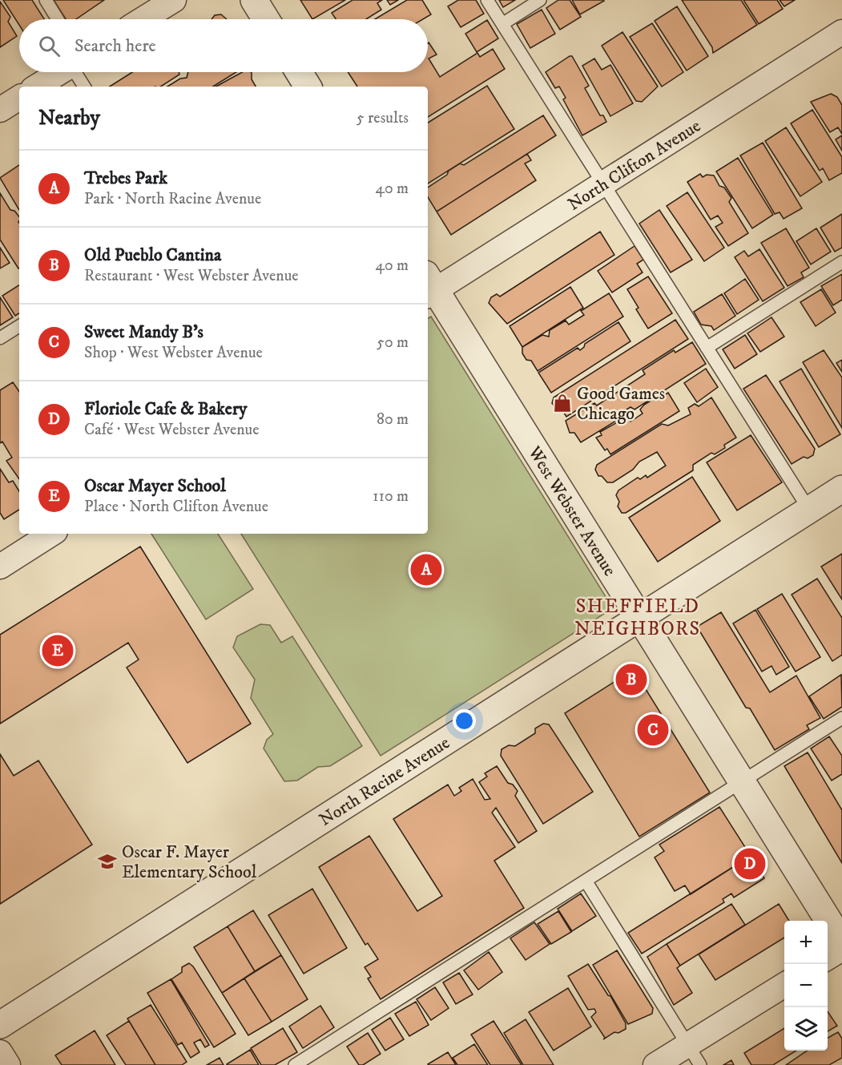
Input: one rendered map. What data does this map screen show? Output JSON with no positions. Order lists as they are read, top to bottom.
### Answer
{
  "streets": {
    "street": ["North Clifton Avenue", "West Webster Avenue", "North Racine Avenue"]
  },
  "crossings": [
    ["North Clifton Avenue", "West Webster Avenue"],
    ["West Webster Avenue", "North Racine Avenue"]
  ],
  "districts": ["SHEFFIELD NEIGHBORS"],
  "places": {
    "shop": ["Good Games Chicago"],
    "school or university": ["Oscar F. Mayer Elementary School"]
  },
  "page": {
    "search": "Search here",
    "heading": ["Nearby", "5 results"],
    "list": [
      {
        "mark": "A",
        "name": "Trebes Park",
        "note": "Park · North Racine Avenue",
        "value": "40 m"
      },
      {
        "mark": "B",
        "name": "Old Pueblo Cantina",
        "note": "Restaurant · West Webster Avenue",
        "value": "40 m"
      },
      {
        "mark": "C",
        "name": "Sweet Mandy B’s",
        "note": "Shop · West Webster Avenue",
        "value": "50 m"
      },
      {
        "mark": "D",
        "name": "Floriole Cafe & Bakery",
        "note": "Café · West Webster Avenue",
        "value": "80 m"
      },
      {
        "mark": "E",
        "name": "Oscar Mayer School",
        "note": "Place · North Clifton Avenue",
        "value": "110 m"
      }
    ],
    "pins": [
      "A",
      "E",
      "B",
      "C",
      "D"
    ],
    "map_buttons": ["+", "−"]
  }
}
